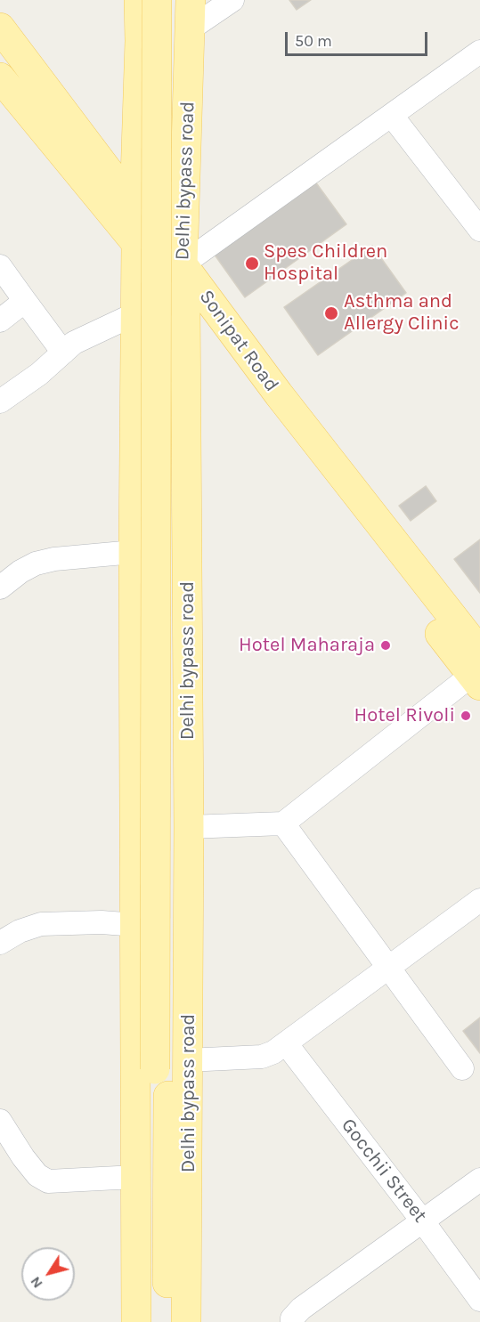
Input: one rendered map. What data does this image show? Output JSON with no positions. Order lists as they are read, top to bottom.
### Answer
{
  "streets": {
    "main road": ["Delhi bypass road", "Sonipat Road"],
    "street": ["Gocchii Street"]
  },
  "crossings": [
    ["Delhi bypass road", "Sonipat Road"]
  ],
  "places": [
    "Spes Children Hospital",
    "Asthma and Allergy Clinic",
    "Hotel Maharaja",
    "Hotel Rivoli"
  ],
  "scale_bar": "50 m",
  "north": "bottom left"
}
